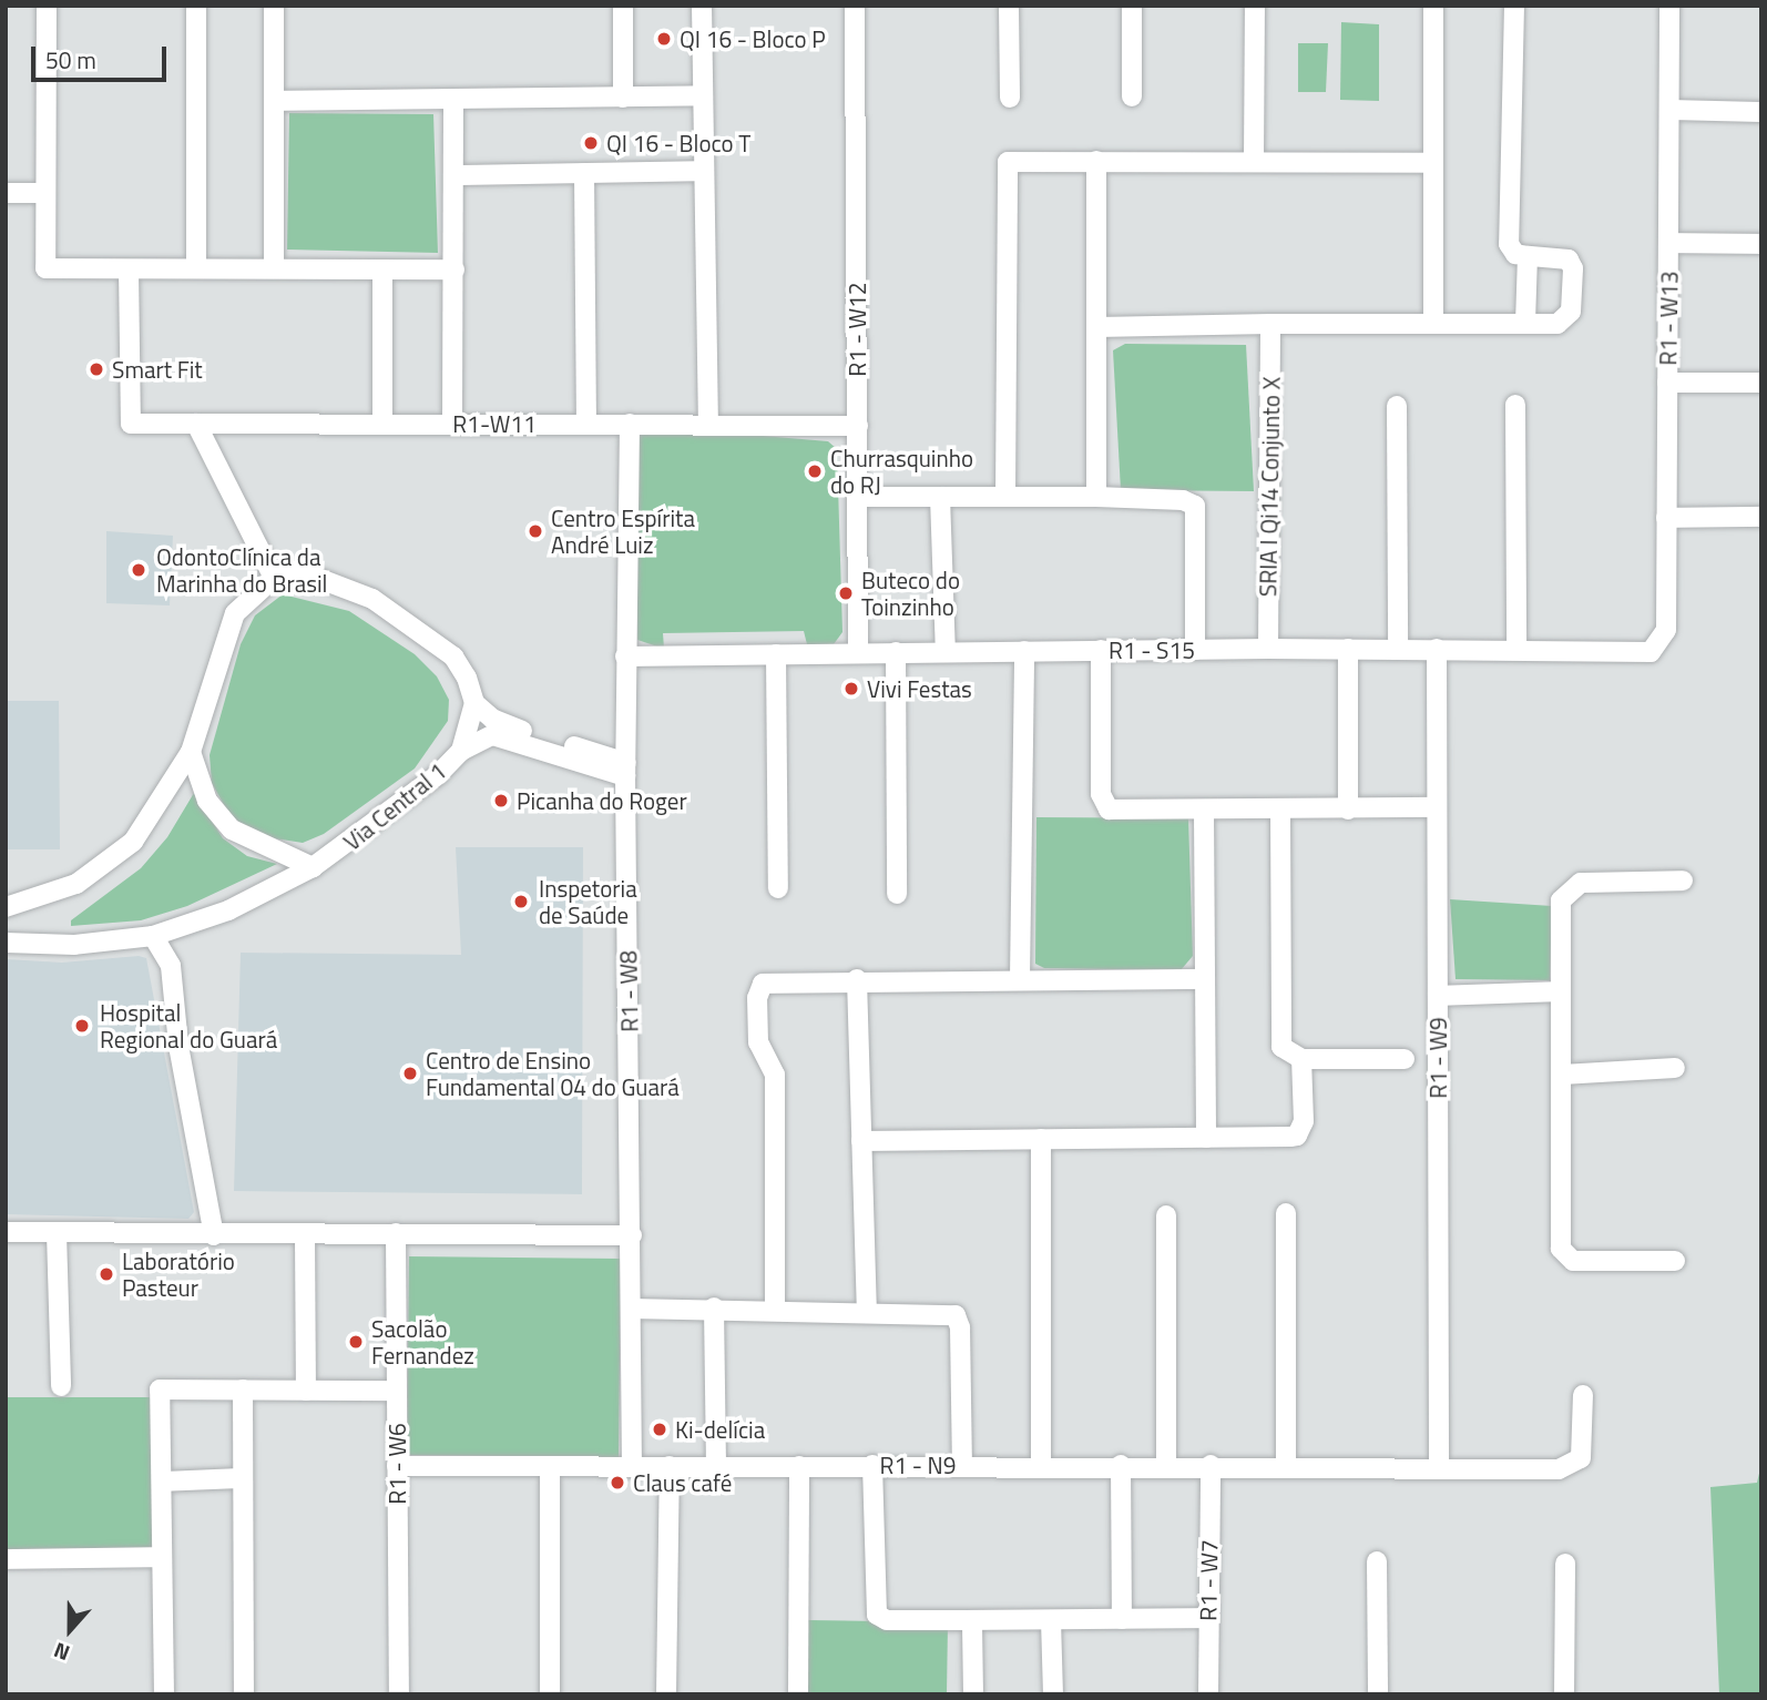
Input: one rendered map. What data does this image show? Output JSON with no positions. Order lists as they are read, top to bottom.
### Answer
{
  "streets": {
    "street": [
      "R1 - W13",
      "R1 - W12",
      "R1-W11",
      "SRIA I Qi14 Conjunto X",
      "R1 - S15",
      "Via Central 1",
      "R1 - W8",
      "R1 - W9",
      "R1 - W6",
      "R1 - N9",
      "R1 - W7"
    ]
  },
  "crossings": [
    ["R1 - W13", "R1 - S15"],
    ["R1 - W12", "R1-W11"],
    ["R1 - W12", "R1 - S15"],
    ["R1-W11", "R1 - W8"],
    ["SRIA I Qi14 Conjunto X", "R1 - S15"],
    ["R1 - S15", "R1 - W8"],
    ["R1 - S15", "R1 - W9"],
    ["R1 - W8", "R1 - N9"],
    ["R1 - W9", "R1 - N9"],
    ["R1 - W6", "R1 - N9"],
    ["R1 - N9", "R1 - W7"]
  ],
  "places": [
    "QI 16 - Bloco P",
    "QI 16 - Bloco T",
    "Smart Fit",
    "Churrasquinho do RJ",
    "Centro Espírita André Luiz",
    "OdontoClínica da Marinha do Brasil",
    "Buteco do Toinzinho",
    "Vivi Festas",
    "Picanha do Roger",
    "Inspetoria de Saúde",
    "Hospital Regional do Guará",
    "Centro de Ensino Fundamental 04 do Guará",
    "Laboratório Pasteur",
    "Sacolão Fernandez",
    "Ki-delícia",
    "Claus café"
  ],
  "scale_bar": "50 m",
  "north": "bottom"
}
